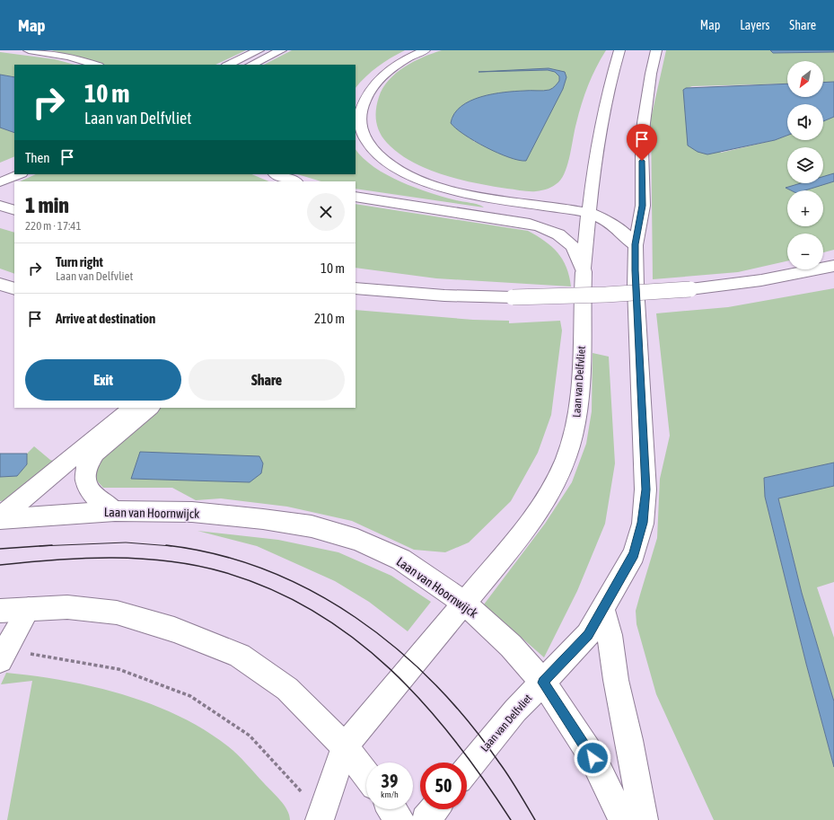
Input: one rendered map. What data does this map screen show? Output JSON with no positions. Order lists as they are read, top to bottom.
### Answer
{
  "streets": {
    "main road": ["Laan van Delfvliet", "Laan van Hoornwijck"]
  },
  "crossings": [
    ["Laan van Delfvliet", "Laan van Hoornwijck"]
  ],
  "north": "bottom left",
  "page": {
    "header": "Map",
    "nav": ["Map", "Layers", "Share"],
    "map_buttons": ["+", "−"],
    "turn": ["10 m", "Laan van Delfvliet"],
    "then": "Then",
    "heading": ["1 min", "220 m · 17:41"],
    "list": [
      {
        "name": "Turn right",
        "note": "Laan van Delfvliet",
        "value": "10 m"
      },
      {
        "name": "Arrive at destination",
        "value": "210 m"
      }
    ],
    "buttons": ["Exit", "Share"],
    "speed": "39 km/h",
    "limit": "50"
  }
}
